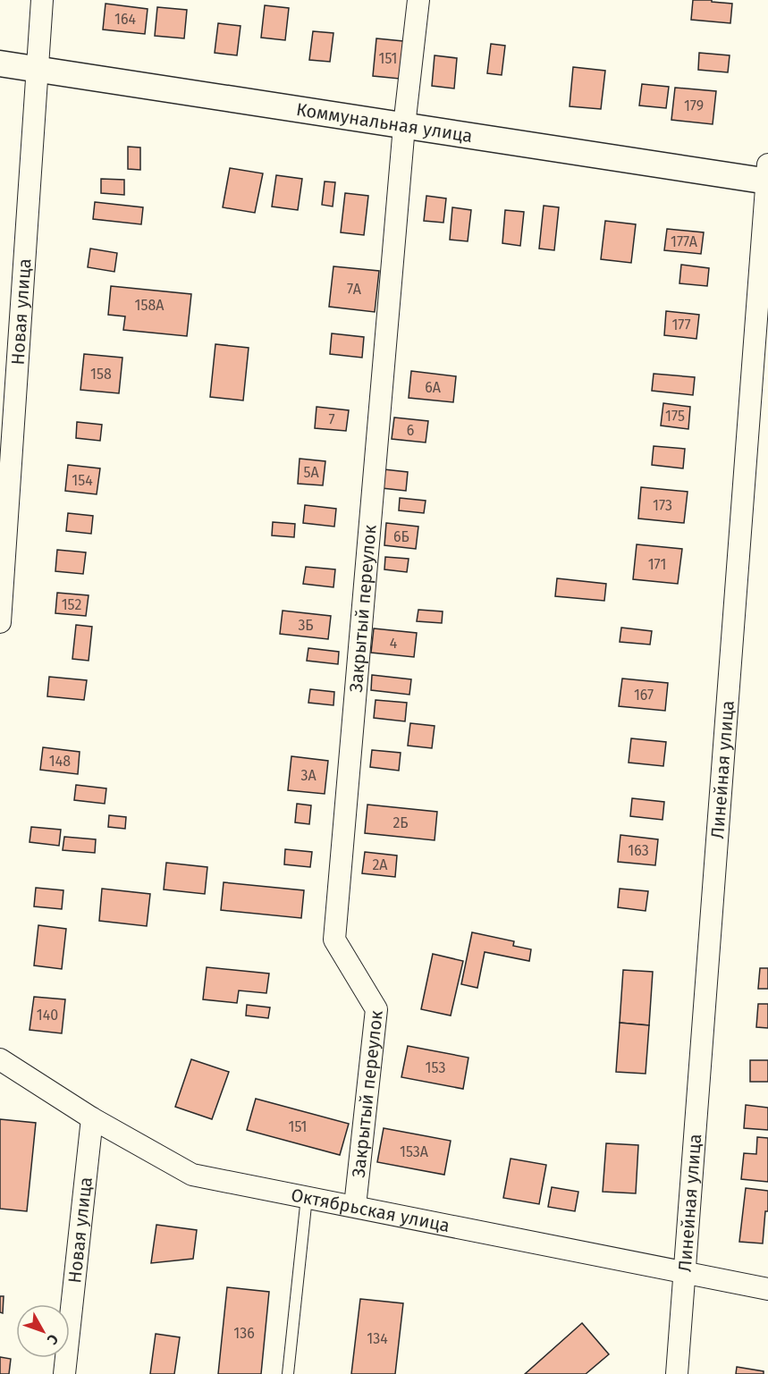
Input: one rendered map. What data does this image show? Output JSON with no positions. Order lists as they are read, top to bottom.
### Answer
{
  "streets": {
    "street": [
      "Коммунальная улица",
      "Новая улица",
      "Закрытый переулок",
      "Линейная улица",
      "Октябрьская улица"
    ]
  },
  "crossings": [
    ["Коммунальная улица", "Новая улица"],
    ["Коммунальная улица", "Закрытый переулок"],
    ["Коммунальная улица", "Линейная улица"],
    ["Новая улица", "Октябрьская улица"],
    ["Закрытый переулок", "Октябрьская улица"],
    ["Линейная улица", "Октябрьская улица"]
  ],
  "house_numbers": [
    "164",
    "151",
    "179",
    "177А",
    "7А",
    "158А",
    "177",
    "158",
    "6А",
    "175",
    "7",
    "6",
    "5А",
    "154",
    "173",
    "6Б",
    "171",
    "152",
    "3Б",
    "4",
    "167",
    "148",
    "3А",
    "2Б",
    "163",
    "2А",
    "140",
    "153",
    "151",
    "153А",
    "136",
    "134"
  ],
  "north": "bottom right"
}
